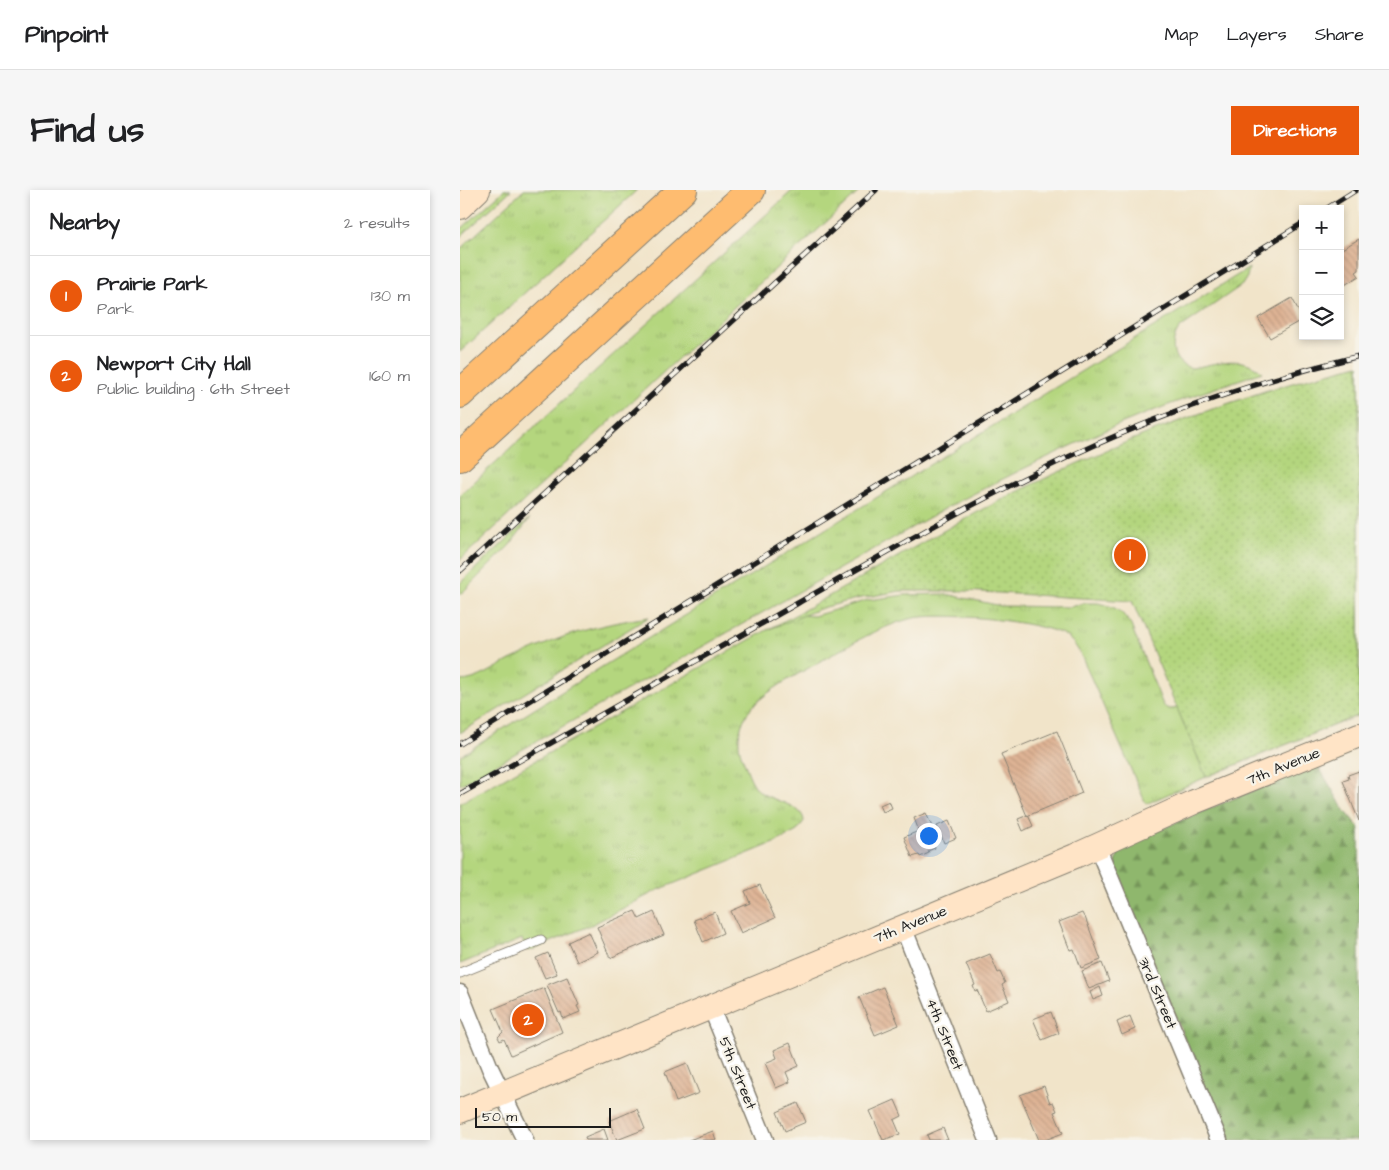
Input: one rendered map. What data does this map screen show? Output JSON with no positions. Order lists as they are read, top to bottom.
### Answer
{
  "streets": {
    "street": [
      "7th Avenue",
      "3rd Street",
      "4th Street",
      "5th Street"
    ]
  },
  "crossings": [
    ["7th Avenue", "3rd Street"],
    ["7th Avenue", "4th Street"],
    ["7th Avenue", "5th Street"]
  ],
  "scale_bar": "50 m",
  "page": {
    "header": "Pinpoint",
    "nav": ["Map", "Layers", "Share"],
    "title": "Find us",
    "buttons": "Directions",
    "heading": ["Nearby", "2 results"],
    "map_buttons": ["+", "−"],
    "list": [
      {
        "mark": "1",
        "name": "Prairie Park",
        "note": "Park",
        "value": "130 m"
      },
      {
        "mark": "2",
        "name": "Newport City Hall",
        "note": "Public building · 6th Street",
        "value": "160 m"
      }
    ],
    "pins": ["1", "2"],
    "scale": "50 m"
  }
}
